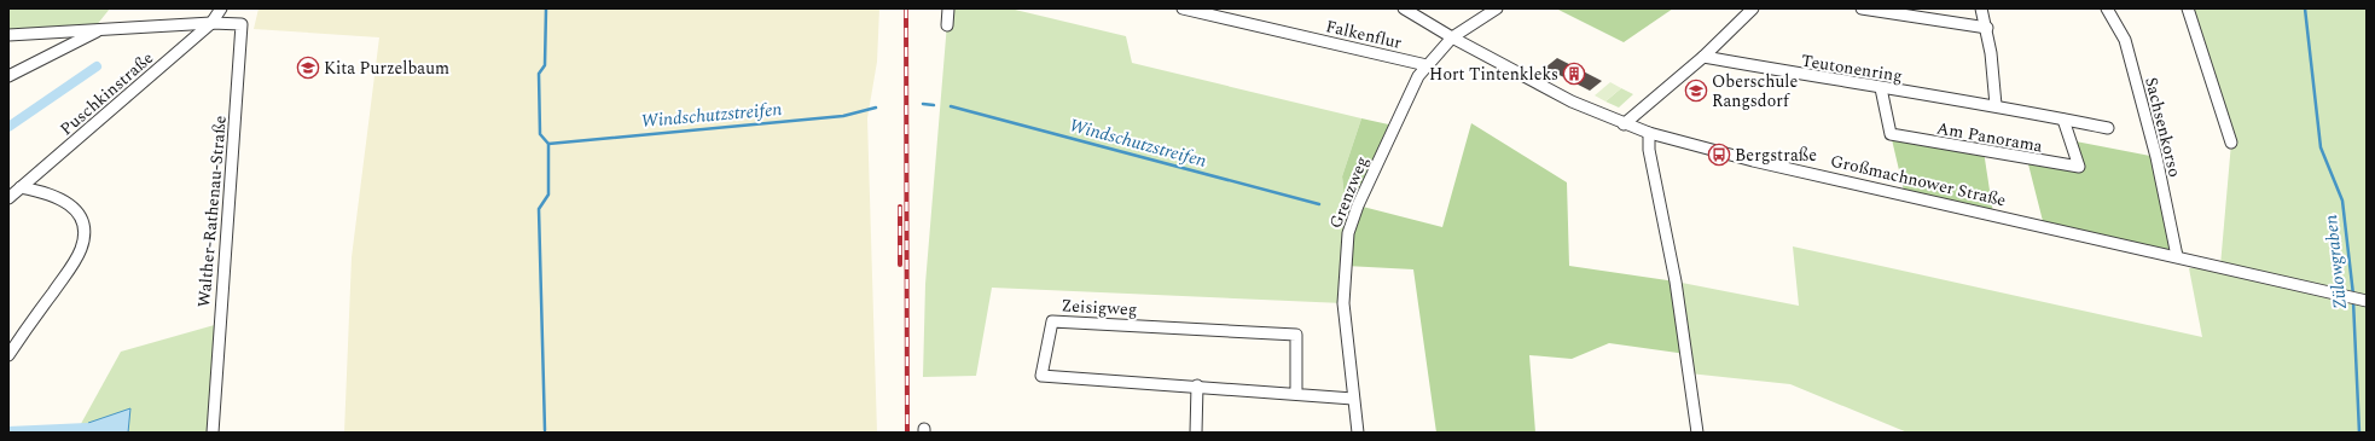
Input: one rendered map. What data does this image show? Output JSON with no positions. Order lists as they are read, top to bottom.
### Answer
{
  "streets": {
    "street": [
      "Falkenflur",
      "Teutonenring",
      "Puschkinstraße",
      "Sachsenkorso",
      "Am Panorama",
      "Großmachnower Straße",
      "Grenzweg",
      "Walther-Rathenau-Straße",
      "Zeisigweg"
    ]
  },
  "crossings": [
    ["Falkenflur", "Grenzweg"],
    ["Teutonenring", "Am Panorama"],
    ["Puschkinstraße", "Walther-Rathenau-Straße"],
    ["Sachsenkorso", "Großmachnower Straße"],
    ["Großmachnower Straße", "Grenzweg"],
    ["Grenzweg", "Zeisigweg"]
  ],
  "water": ["Windschutzstreifen", "Zülowgraben"],
  "places": {
    "school or university": ["Kita Purzelbaum", "Oberschule Rangsdorf"],
    "building": ["Hort Tintenkleks"],
    "bus stop": ["Bergstraße"]
  }
}
